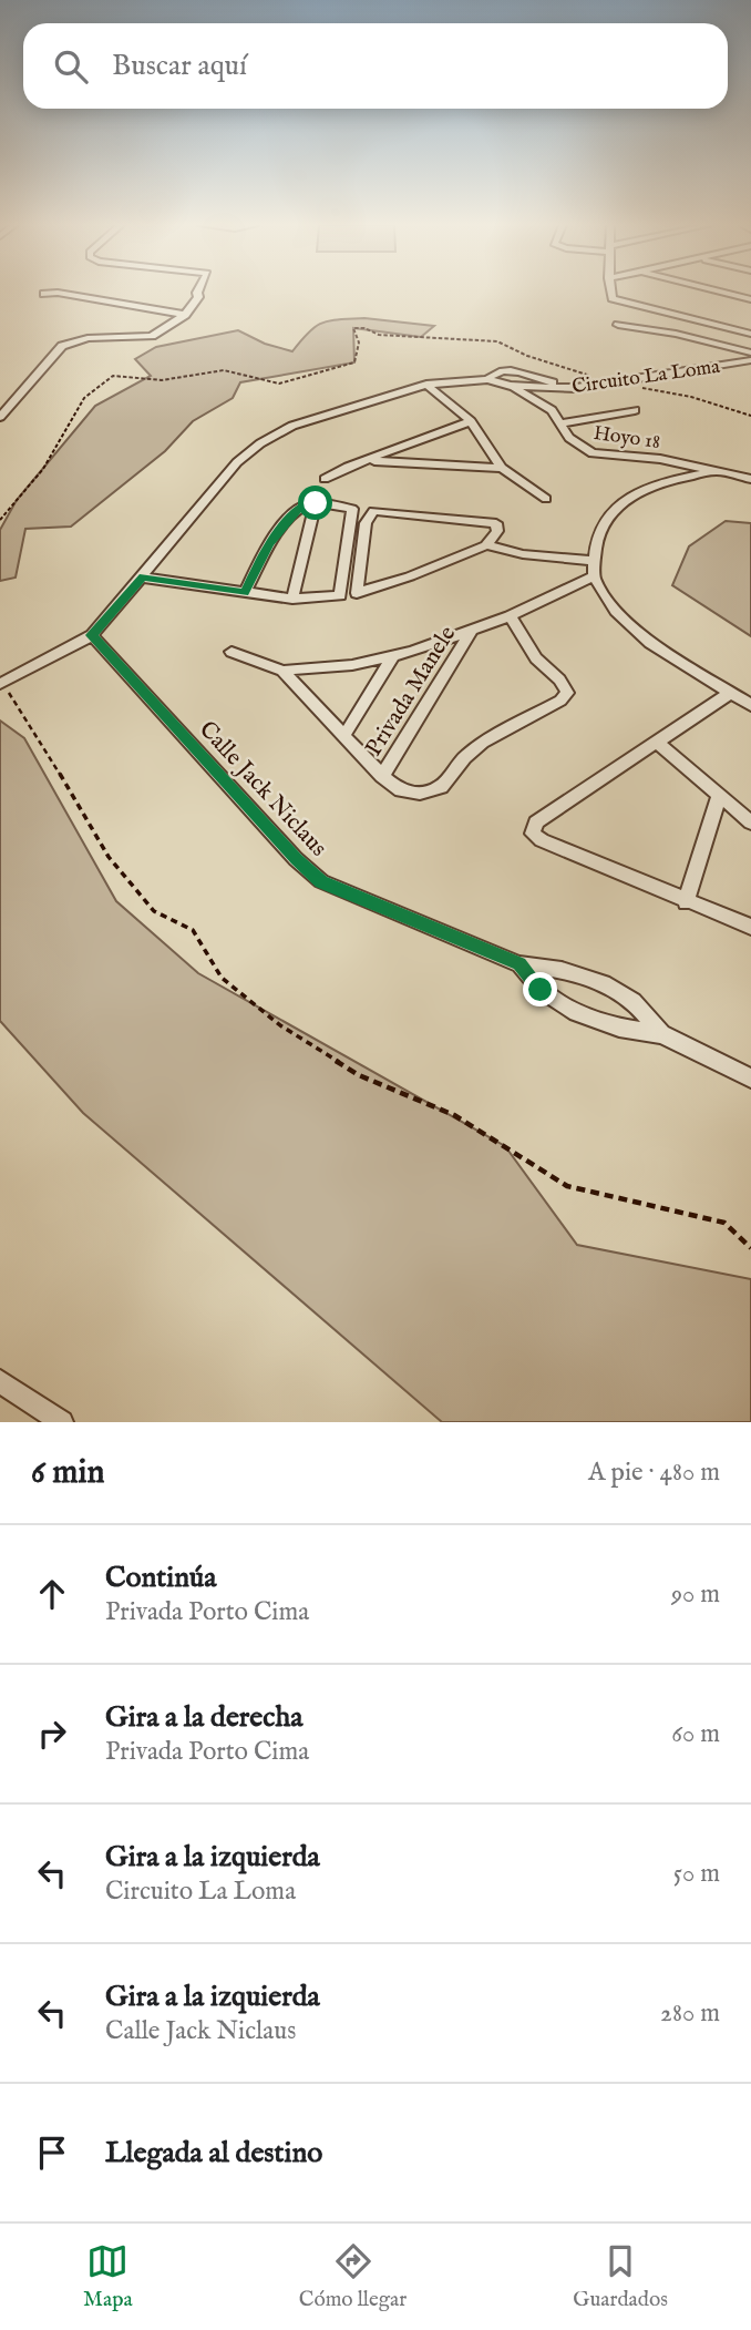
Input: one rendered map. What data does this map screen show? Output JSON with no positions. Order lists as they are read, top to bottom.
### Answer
{
  "streets": {
    "street": [
      "Circuito La Loma",
      "Hoyo 18",
      "Privada Manele",
      "Calle Jack Niclaus"
    ]
  },
  "crossings": [
    ["Circuito La Loma", "Hoyo 18"],
    ["Circuito La Loma", "Calle Jack Niclaus"]
  ],
  "page": {
    "search": "Buscar aquí",
    "heading": ["6 min", "A pie · 480 m"],
    "list": [
      ["Continúa", "Privada Porto Cima", "90 m"],
      ["Gira a la derecha", "Privada Porto Cima", "60 m"],
      ["Gira a la izquierda", "Circuito La Loma", "50 m"],
      ["Gira a la izquierda", "Calle Jack Niclaus", "280 m"],
      "Llegada al destino"
    ],
    "nav": ["Mapa", "Cómo llegar", "Guardados"]
  }
}
